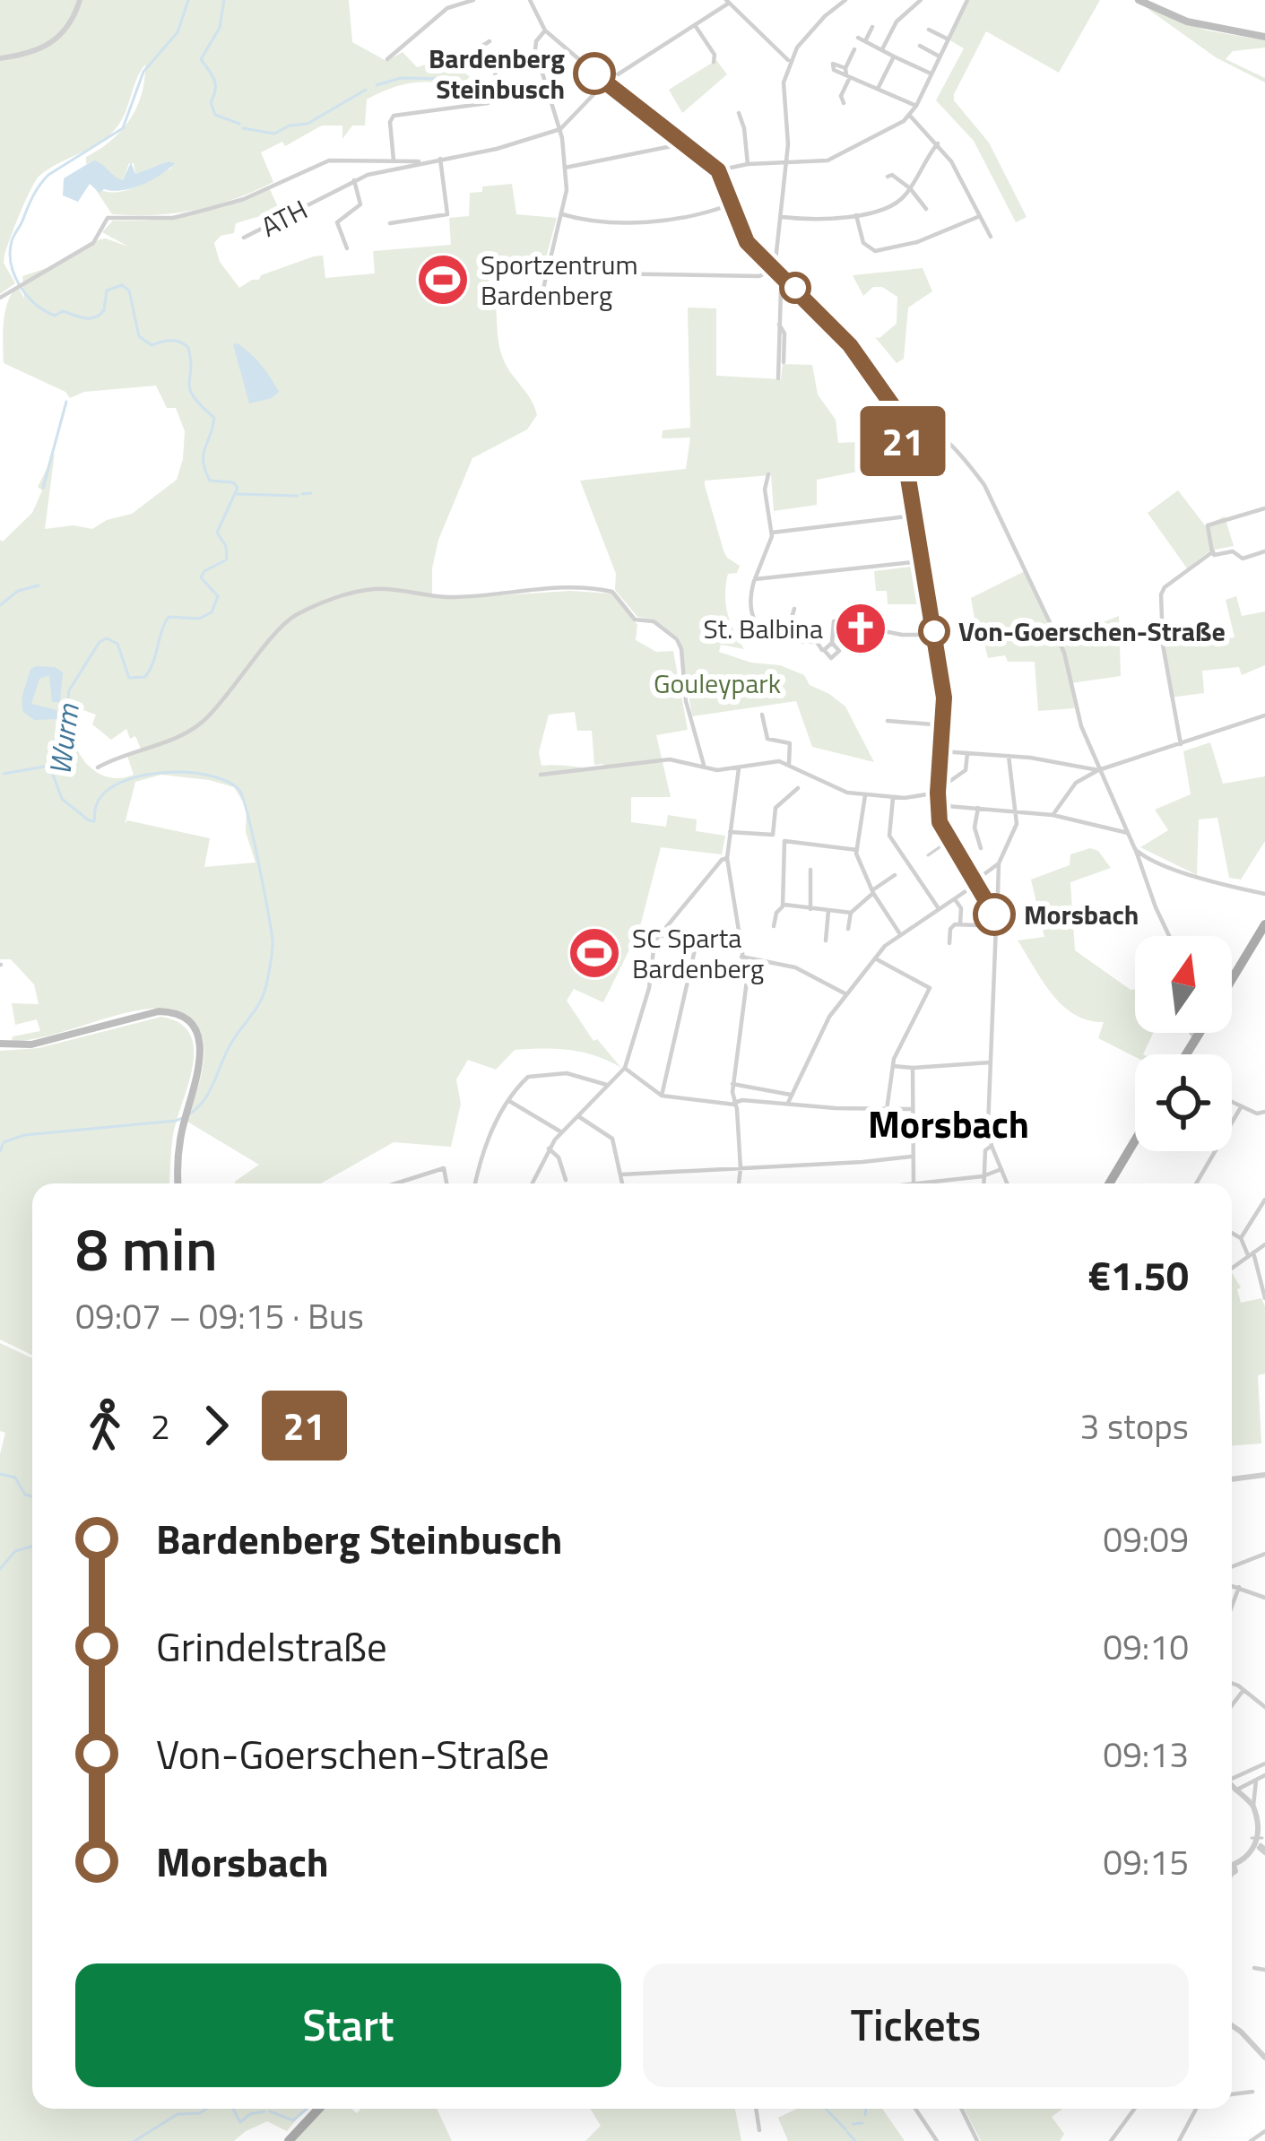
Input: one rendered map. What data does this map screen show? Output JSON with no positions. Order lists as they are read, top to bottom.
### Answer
{
  "streets": {
    "street": ["ATH"]
  },
  "districts": ["Morsbach"],
  "water": ["Wurm"],
  "parks": ["Gouleypark"],
  "places": {
    "other": ["Bardenberg Steinbusch", "Von-Goerschen-Straße", "Morsbach"],
    "sports": ["Sportzentrum Bardenberg", "SC Sparta Bardenberg"],
    "church": ["St. Balbina"]
  },
  "lines": ["bus line 21"],
  "north": "top",
  "page": {
    "on_map": "21",
    "heading": ["8 min", "09:07 – 09:15 · Bus", "€1.50"],
    "legs": ["2", "21", "3 stops"],
    "list": [
      {
        "name": "Bardenberg Steinbusch",
        "value": "09:09"
      },
      {
        "name": "Grindelstraße",
        "value": "09:10"
      },
      {
        "name": "Von-Goerschen-Straße",
        "value": "09:13"
      },
      {
        "name": "Morsbach",
        "value": "09:15"
      }
    ],
    "buttons": ["Start", "Tickets"]
  }
}
